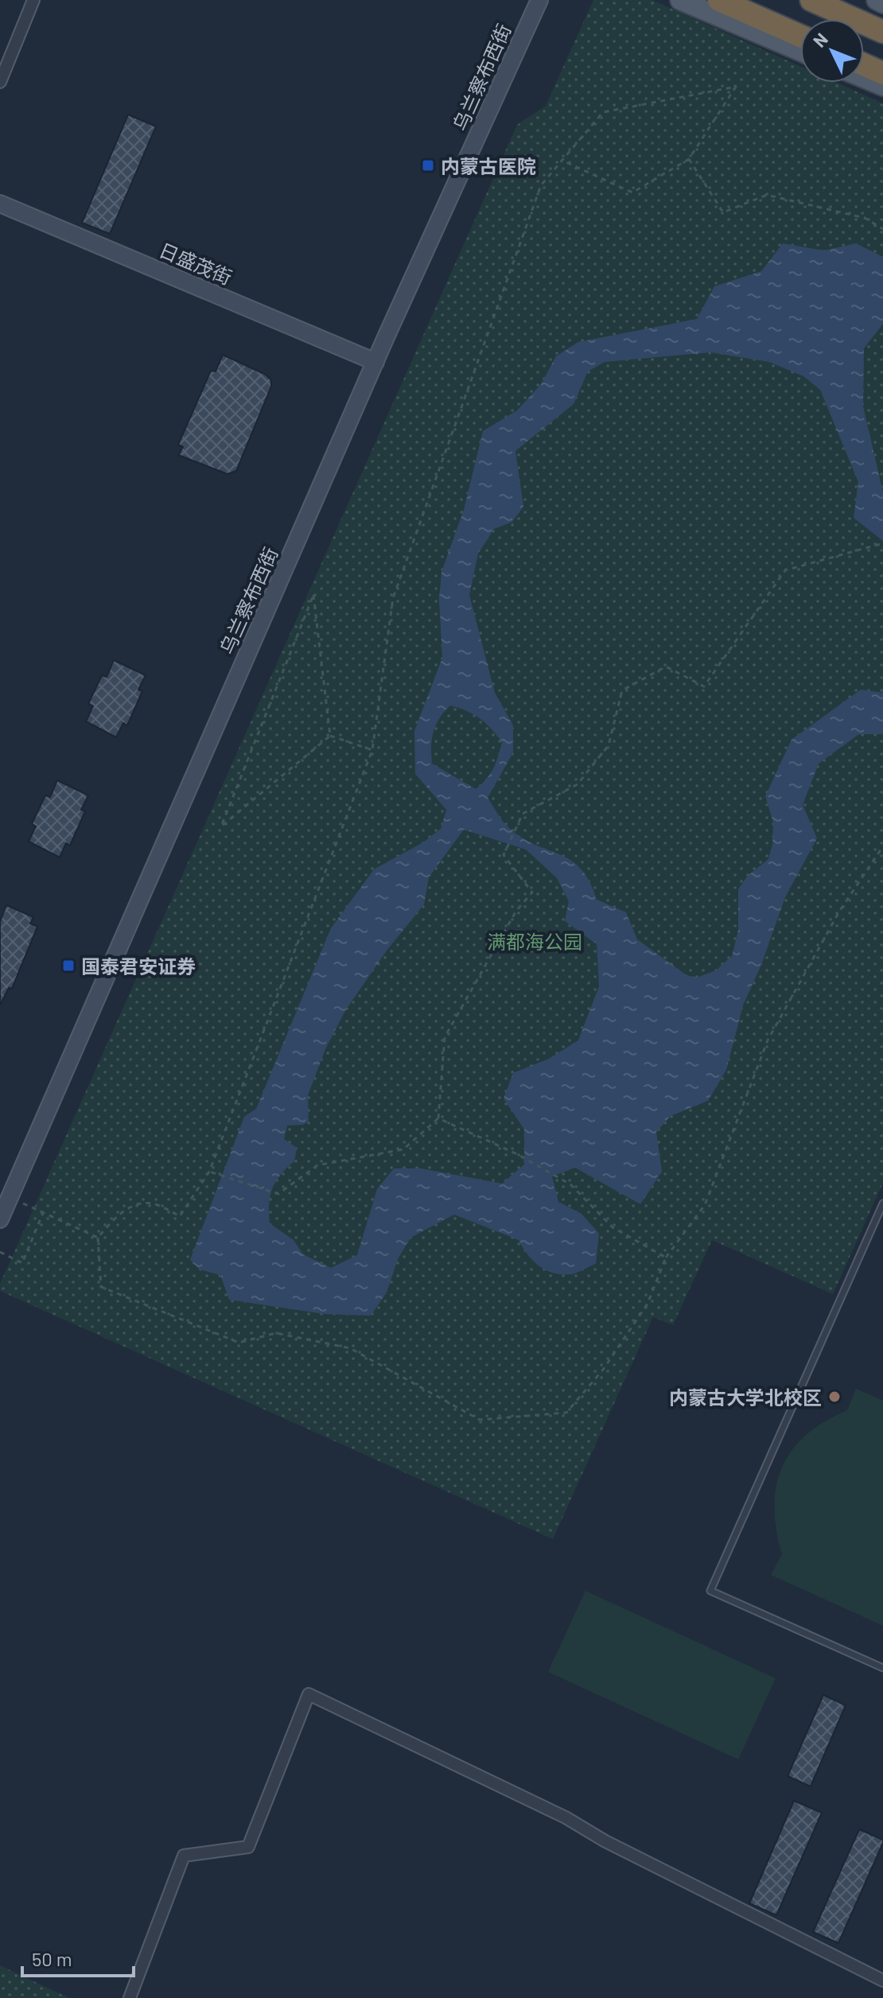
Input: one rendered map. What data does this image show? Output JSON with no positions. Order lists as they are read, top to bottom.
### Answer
{
  "streets": {
    "street": ["乌兰察布西街", "日盛茂街"]
  },
  "crossings": [
    ["乌兰察布西街", "日盛茂街"]
  ],
  "parks": ["满都海公园"],
  "places": {
    "transit": ["内蒙古医院", "国泰君安证券"],
    "other": ["内蒙古大学北校区"]
  },
  "scale_bar": "50 m",
  "north": "top left"
}
